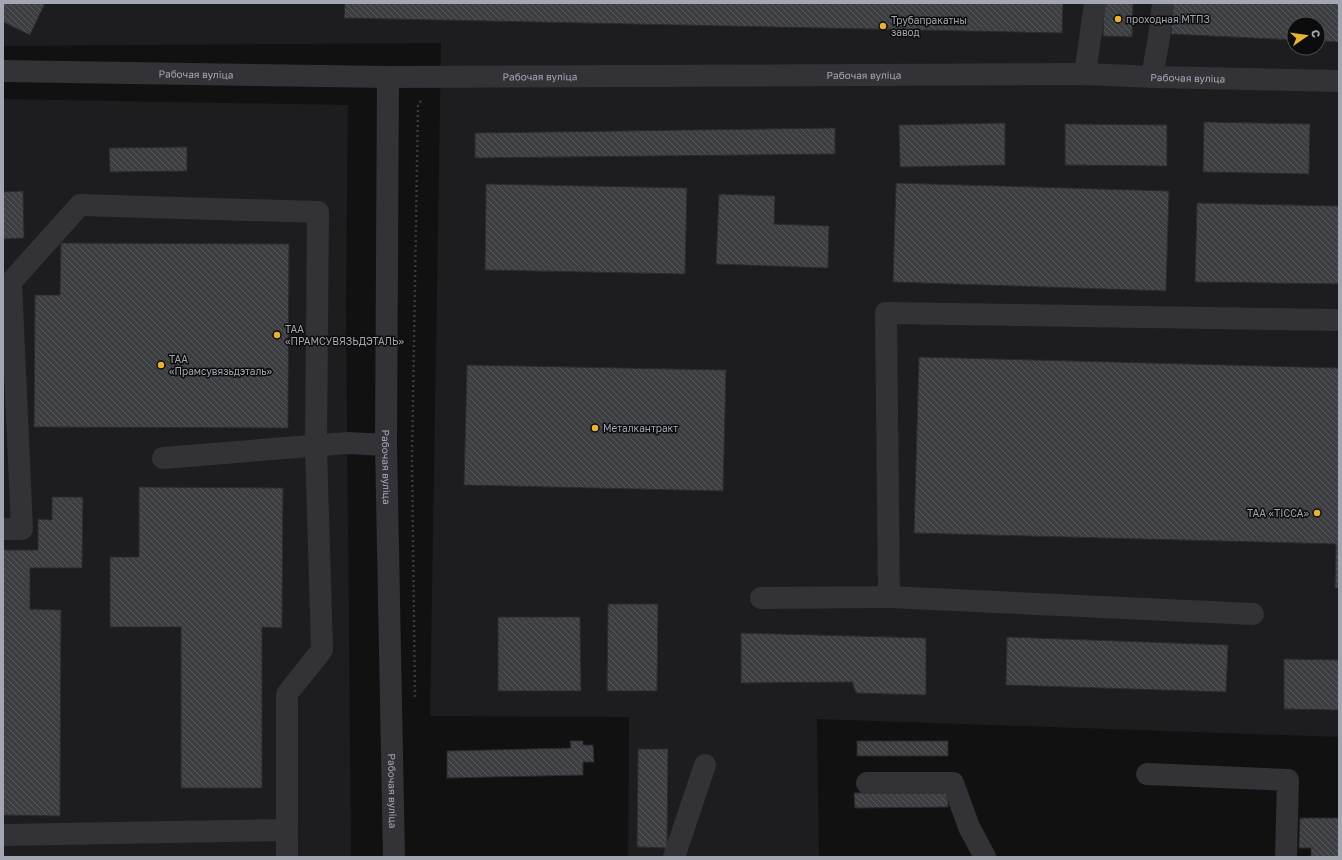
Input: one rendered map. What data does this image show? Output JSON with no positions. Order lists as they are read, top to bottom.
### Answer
{
  "streets": {
    "street": ["Рабочая вуліца"]
  },
  "places": [
    "проходная МТПЗ",
    "Трубапракатны завод",
    "ТАА «ПРАМСУВЯЗЬДЭТАЛЬ»",
    "ТАА «Прамсувязьдэталь»",
    "Металкантракт",
    "ТАА «ТIССА»"
  ],
  "north": "right"
}
